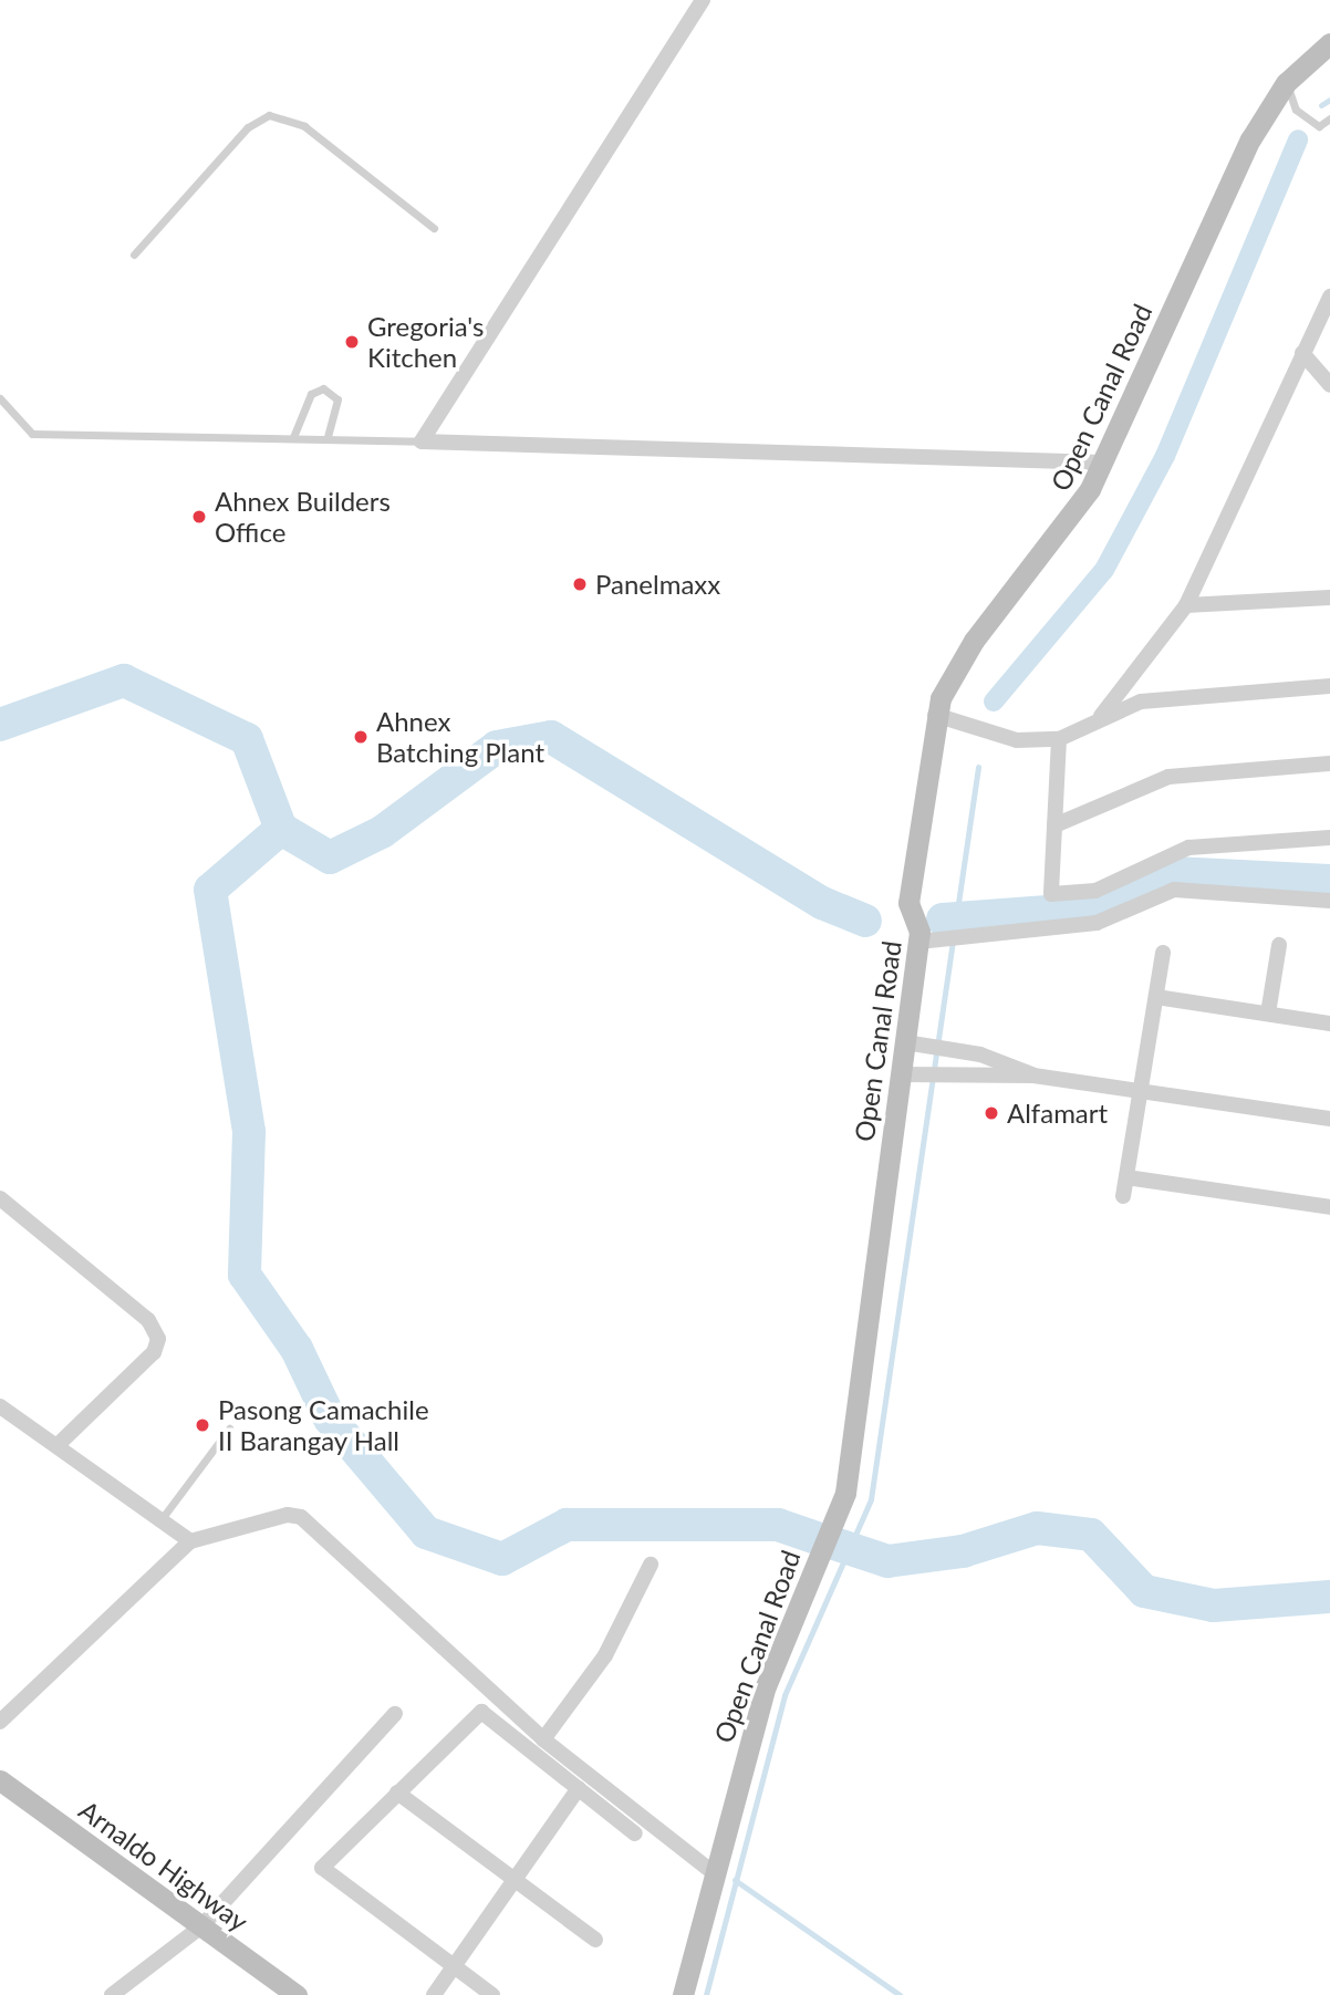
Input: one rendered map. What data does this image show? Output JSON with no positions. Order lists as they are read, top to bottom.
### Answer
{
  "streets": {
    "main road": ["Open Canal Road", "Arnaldo Highway"]
  },
  "places": [
    "Gregoria's Kitchen",
    "Ahnex Builders Office",
    "Panelmaxx",
    "Ahnex Batching Plant",
    "Alfamart",
    "Pasong Camachile II Barangay Hall"
  ]
}
